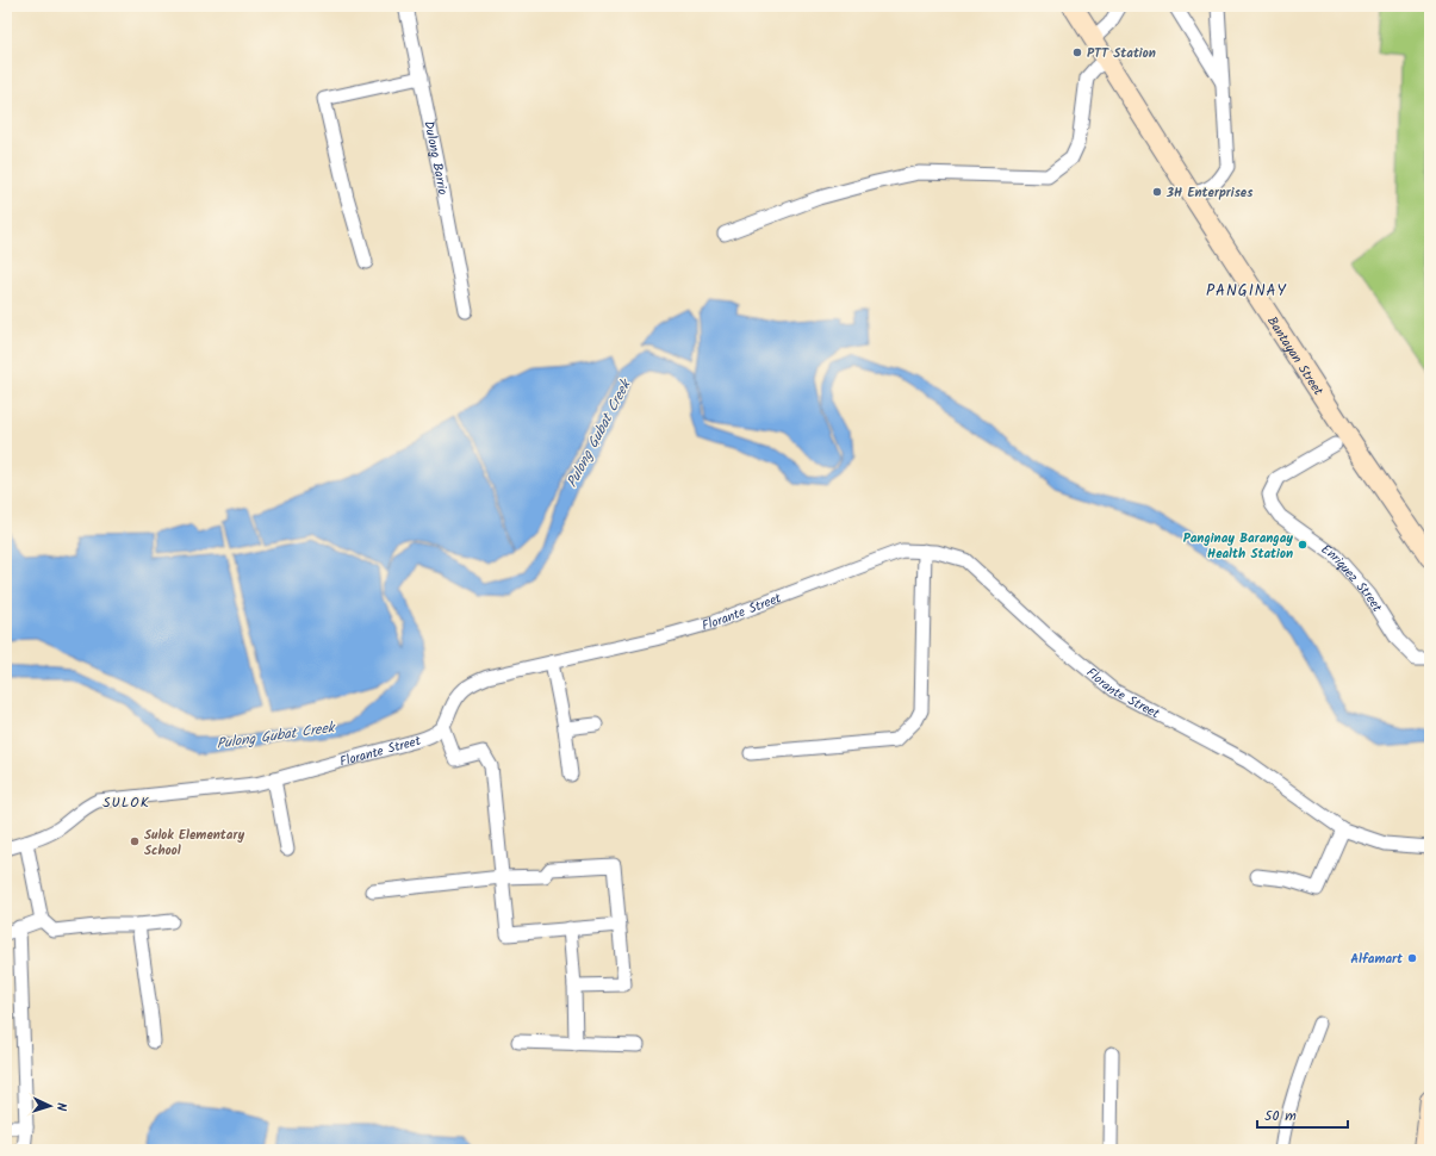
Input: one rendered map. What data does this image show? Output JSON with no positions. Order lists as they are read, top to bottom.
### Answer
{
  "streets": {
    "main road": ["Bantayan Street"],
    "street": ["Dulong Barrio", "Enriquez Street", "Florante Street"]
  },
  "crossings": [
    ["Bantayan Street", "Enriquez Street"]
  ],
  "districts": ["PANGINAY", "SULOK"],
  "water": ["Pulong Gubat Creek"],
  "places": [
    "PTT Station",
    "3H Enterprises",
    "Panginay Barangay Health Station",
    "Sulok Elementary School",
    "Alfamart"
  ],
  "scale_bar": "50 m",
  "north": "right"
}
